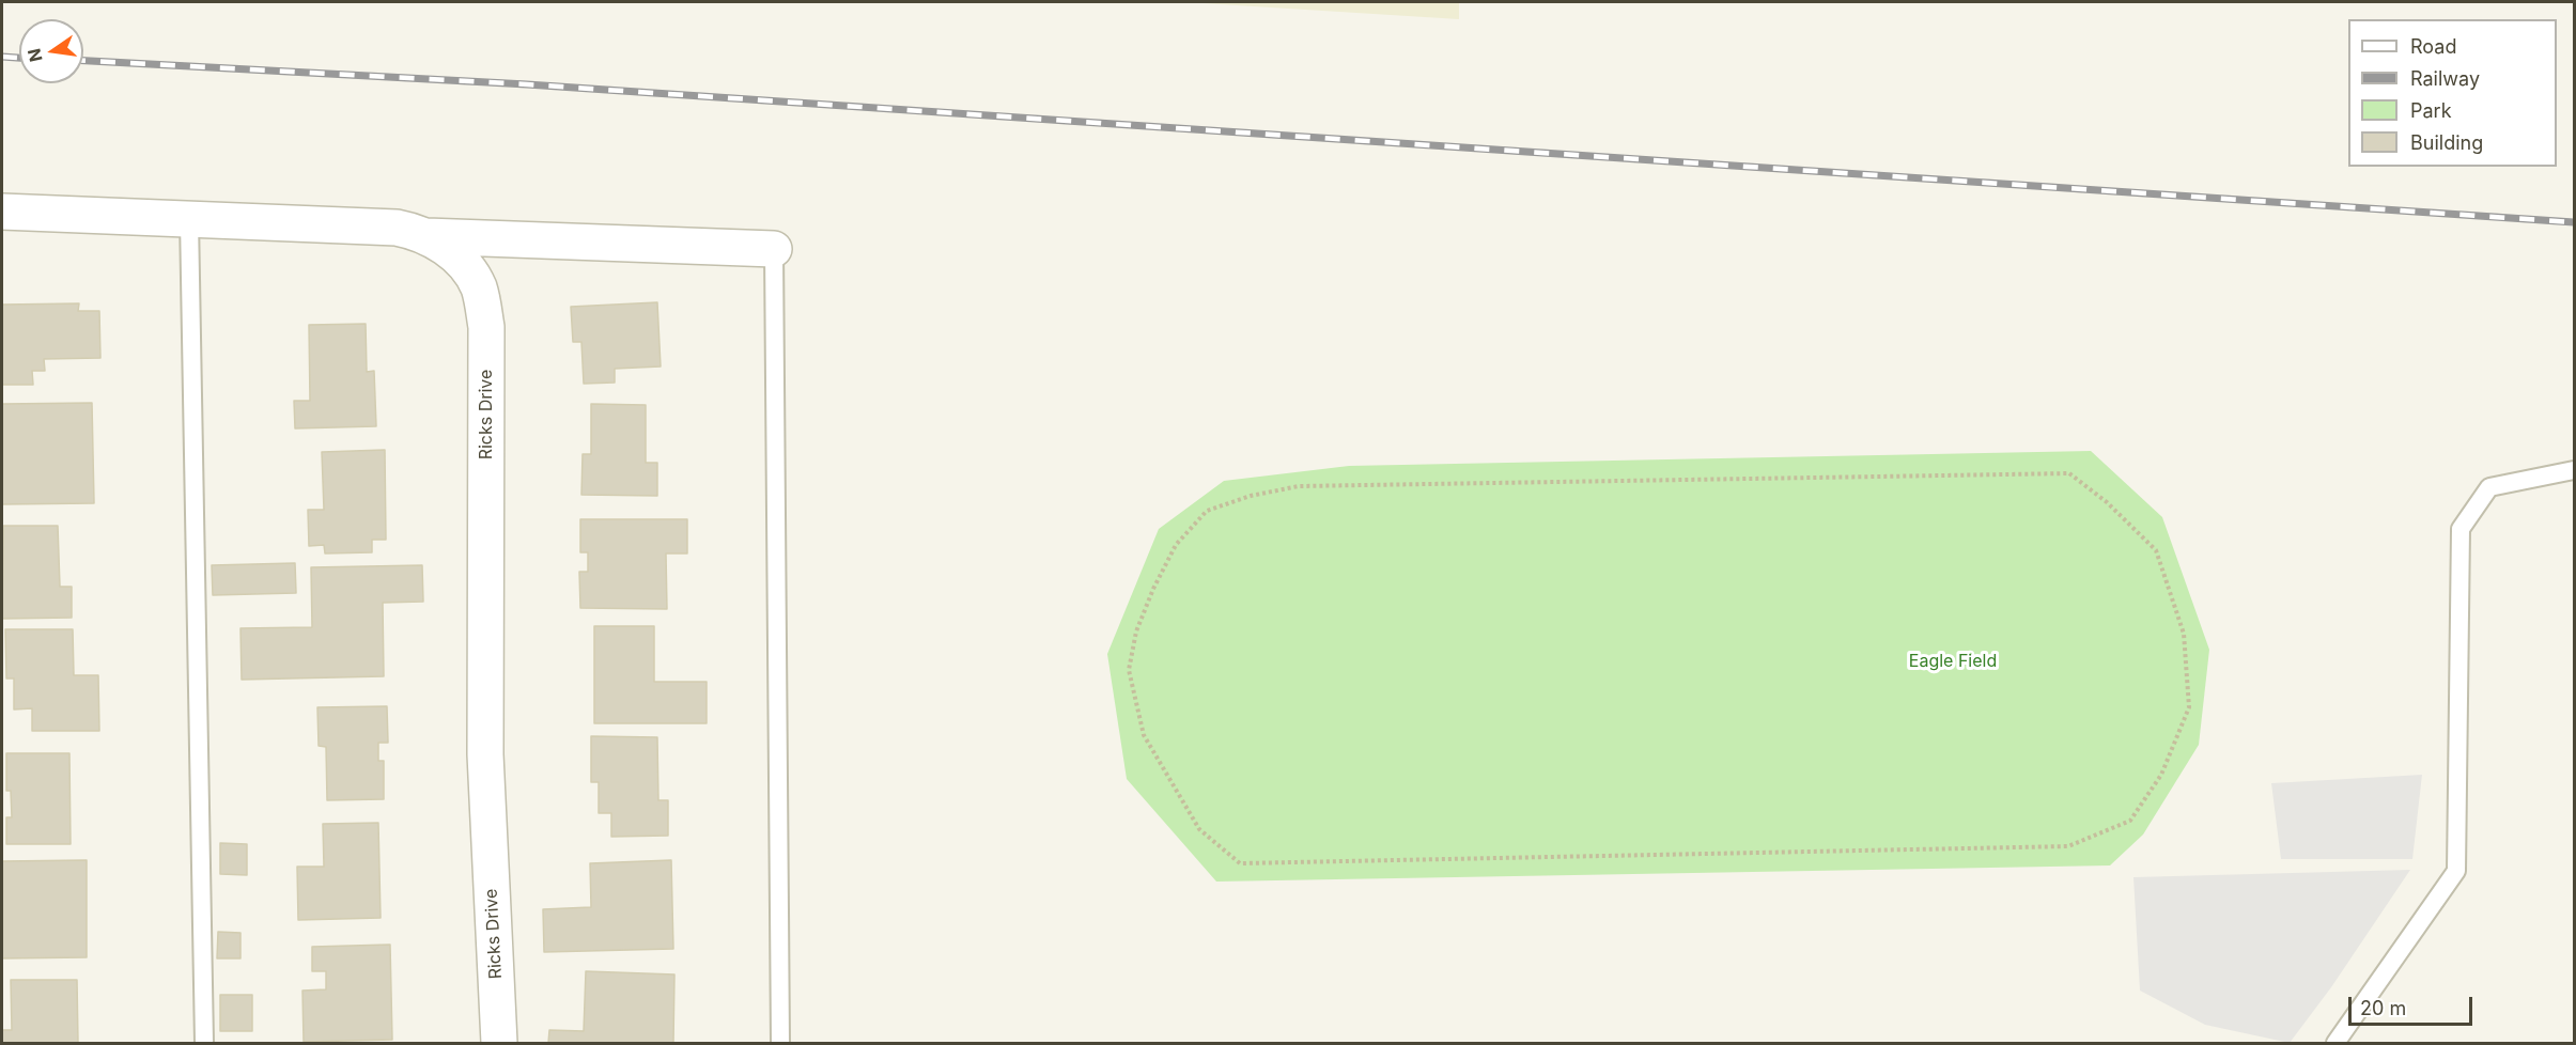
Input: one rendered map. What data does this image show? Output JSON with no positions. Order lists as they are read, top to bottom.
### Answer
{
  "streets": {
    "street": ["Ricks Drive"]
  },
  "parks": ["Eagle Field"],
  "legend": [
    "Road",
    "Railway",
    "Park",
    "Building"
  ],
  "scale_bar": "20 m",
  "north": "left"
}
